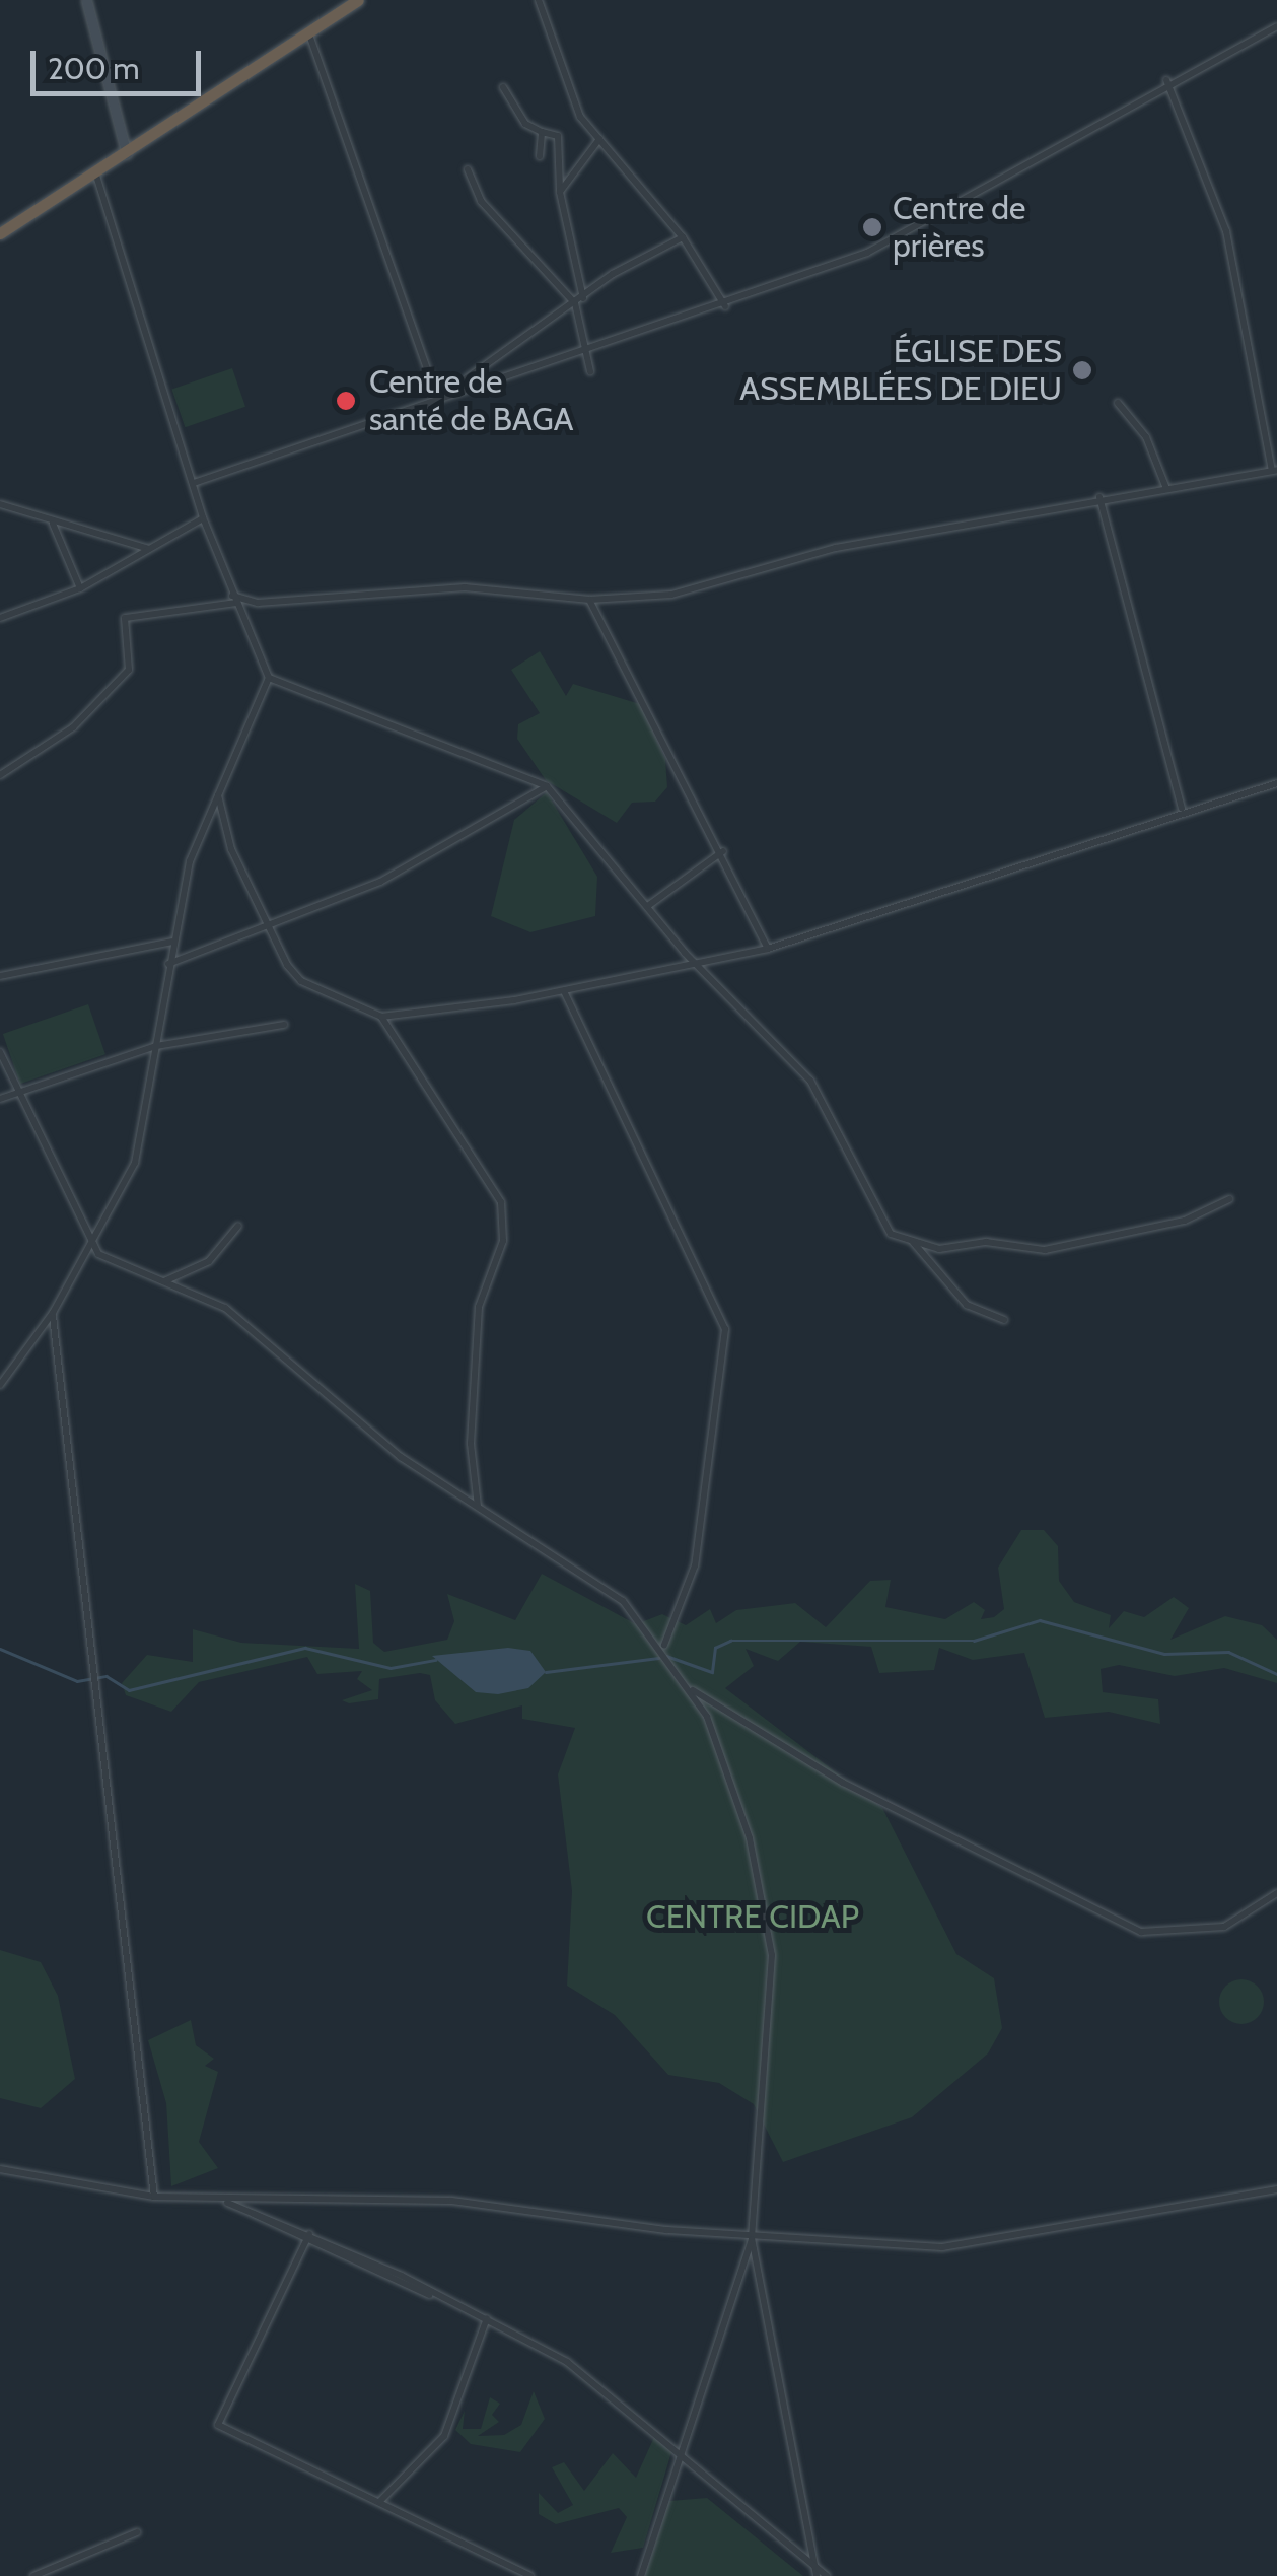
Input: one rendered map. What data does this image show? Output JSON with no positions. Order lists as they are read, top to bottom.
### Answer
{
  "parks": ["CENTRE CIDAP"],
  "places": ["Centre de prières", "ÉGLISE DES ASSEMBLÉES DE DIEU", "Centre de santé de BAGA"],
  "scale_bar": "200 m"
}
